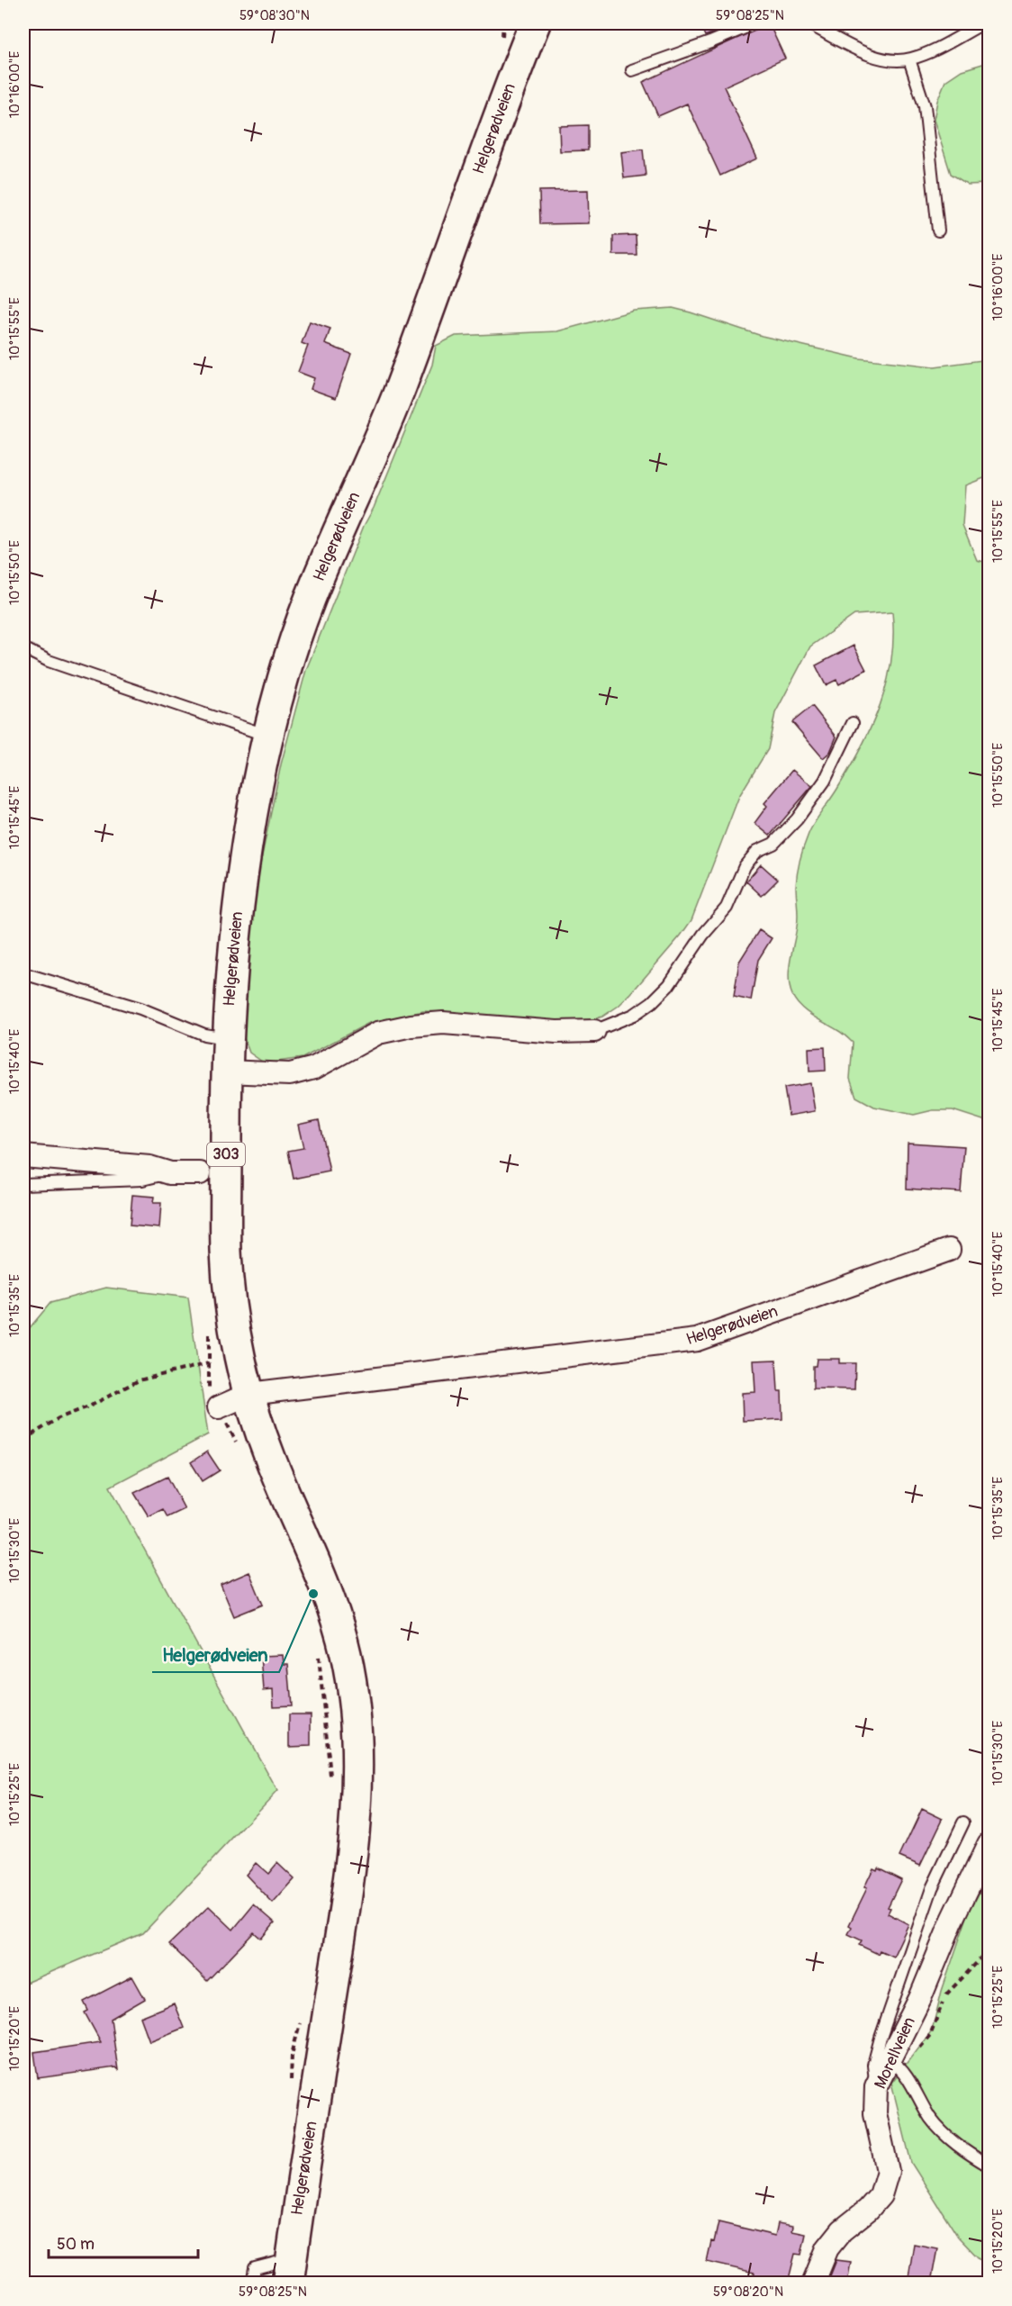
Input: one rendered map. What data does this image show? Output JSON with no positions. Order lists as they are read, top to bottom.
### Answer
{
  "streets": {
    "main road": ["Helgerødveien", "303"],
    "street": ["Morellveien"]
  },
  "places": ["Helgerødveien"],
  "scale_bar": "50 m",
  "coordinates": [
    "59°08'30\"N",
    "59°08'25\"N",
    "10°16'00\"E",
    "10°15'55\"E",
    "10°15'50\"E",
    "10°15'45\"E",
    "10°15'40\"E",
    "10°15'35\"E",
    "10°15'30\"E",
    "10°15'25\"E",
    "10°15'20\"E",
    "59°08'20\"N"
  ]
}
